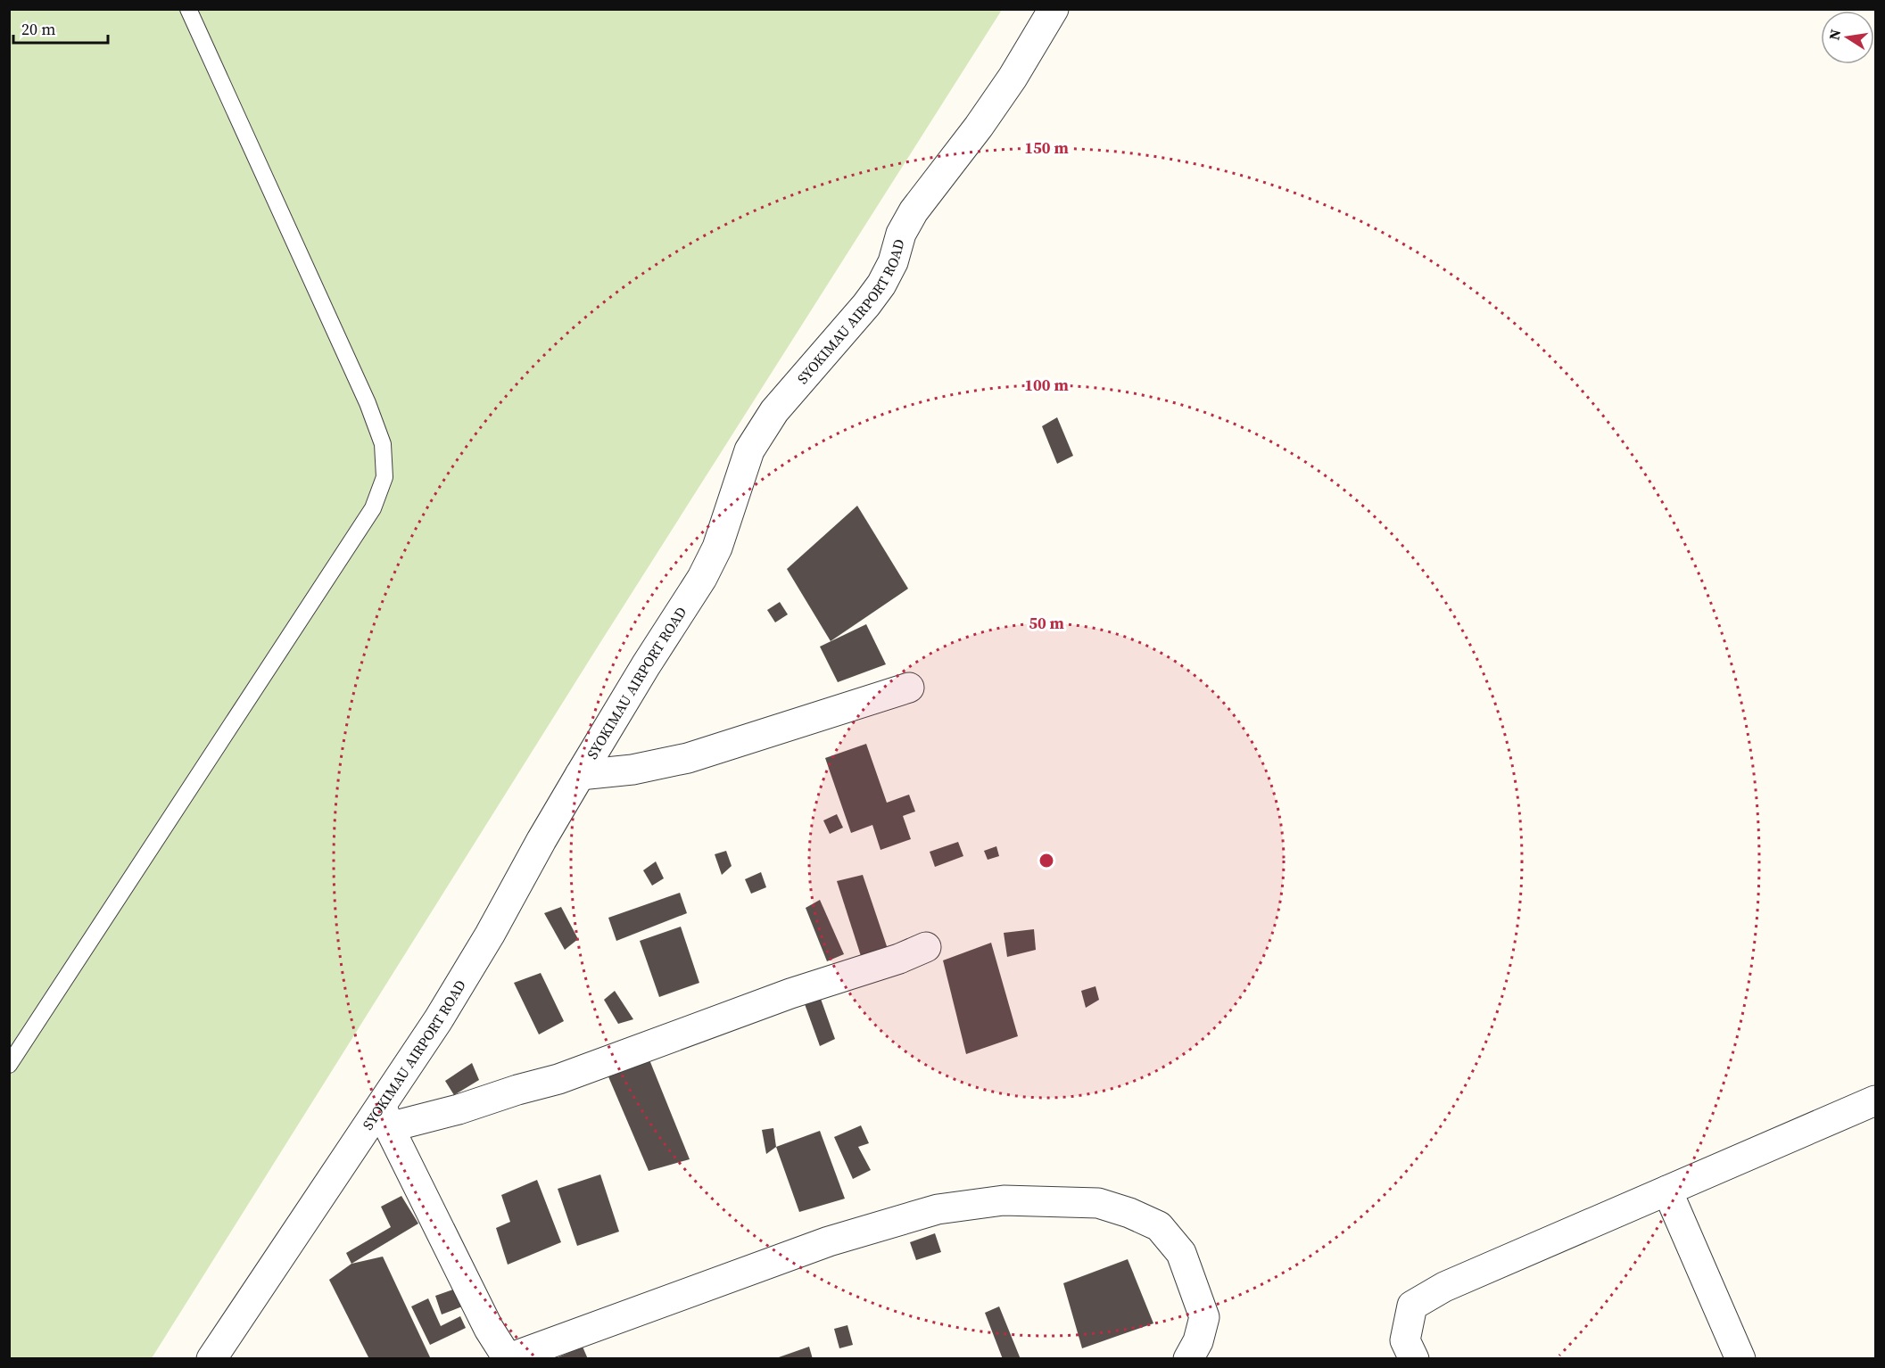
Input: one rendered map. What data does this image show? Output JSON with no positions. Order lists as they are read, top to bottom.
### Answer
{
  "streets": {
    "street": ["SYOKIMAU AIRPORT ROAD"]
  },
  "scale_bar": "20 m",
  "north": "left",
  "rings": ["150 m", "100 m", "50 m"]
}
